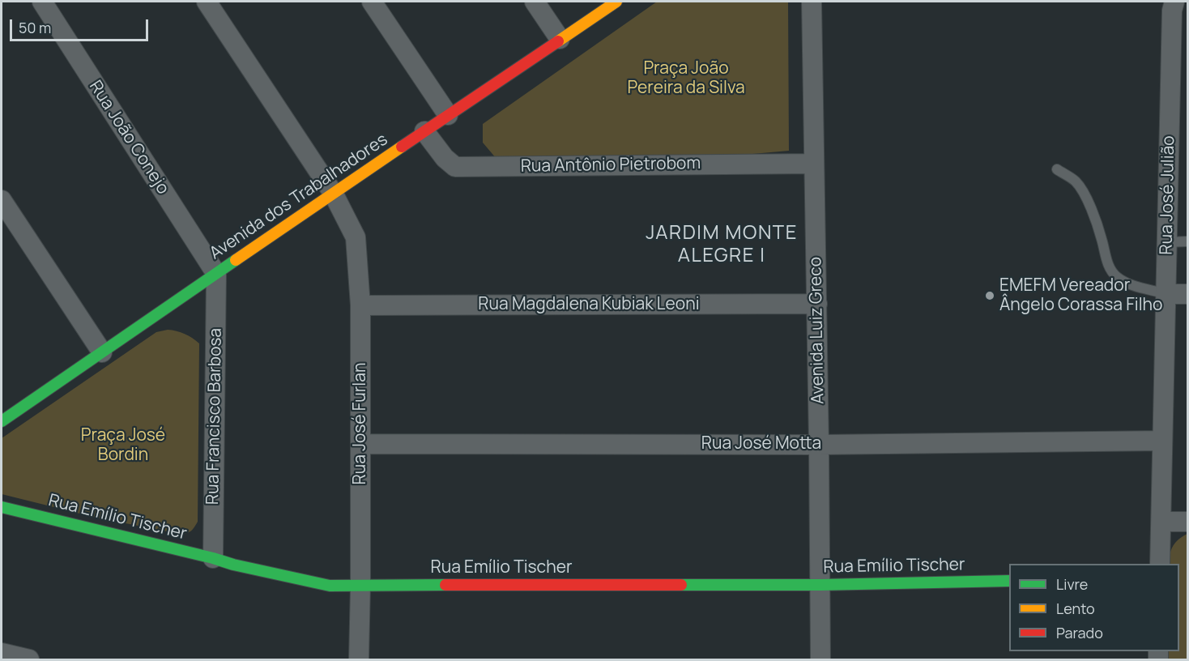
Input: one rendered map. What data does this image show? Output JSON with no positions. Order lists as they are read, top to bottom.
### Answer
{
  "streets": {
    "street": [
      "Rua João Conejo",
      "Rua Antônio Pietrobom",
      "Rua José Julião",
      "Avenida dos Trabalhadores",
      "Rua Magdalena Kubiak Leoni",
      "Avenida Luiz Greco",
      "Rua Francisco Barbosa",
      "Rua José Furlan",
      "Rua José Motta",
      "Rua Emílio Tischer"
    ]
  },
  "crossings": [
    ["Rua João Conejo", "Avenida dos Trabalhadores"],
    ["Rua João Conejo", "Rua Francisco Barbosa"],
    ["Rua Antônio Pietrobom", "Avenida dos Trabalhadores"],
    ["Rua Antônio Pietrobom", "Avenida Luiz Greco"],
    ["Rua José Julião", "Rua José Motta"],
    ["Avenida dos Trabalhadores", "Rua Francisco Barbosa"],
    ["Avenida dos Trabalhadores", "Rua José Furlan"],
    ["Rua Magdalena Kubiak Leoni", "Avenida Luiz Greco"],
    ["Rua Magdalena Kubiak Leoni", "Rua José Furlan"],
    ["Avenida Luiz Greco", "Rua José Motta"],
    ["Avenida Luiz Greco", "Rua Emílio Tischer"],
    ["Rua Francisco Barbosa", "Rua Emílio Tischer"],
    ["Rua José Furlan", "Rua José Motta"],
    ["Rua José Furlan", "Rua Emílio Tischer"]
  ],
  "districts": ["JARDIM MONTE ALEGRE I"],
  "parks": ["Praça João Pereira da Silva", "Praça José Bordin"],
  "places": ["EMEFM Vereador Ângelo Corassa Filho"],
  "legend": ["Livre", "Lento", "Parado"],
  "scale_bar": "50 m"
}
